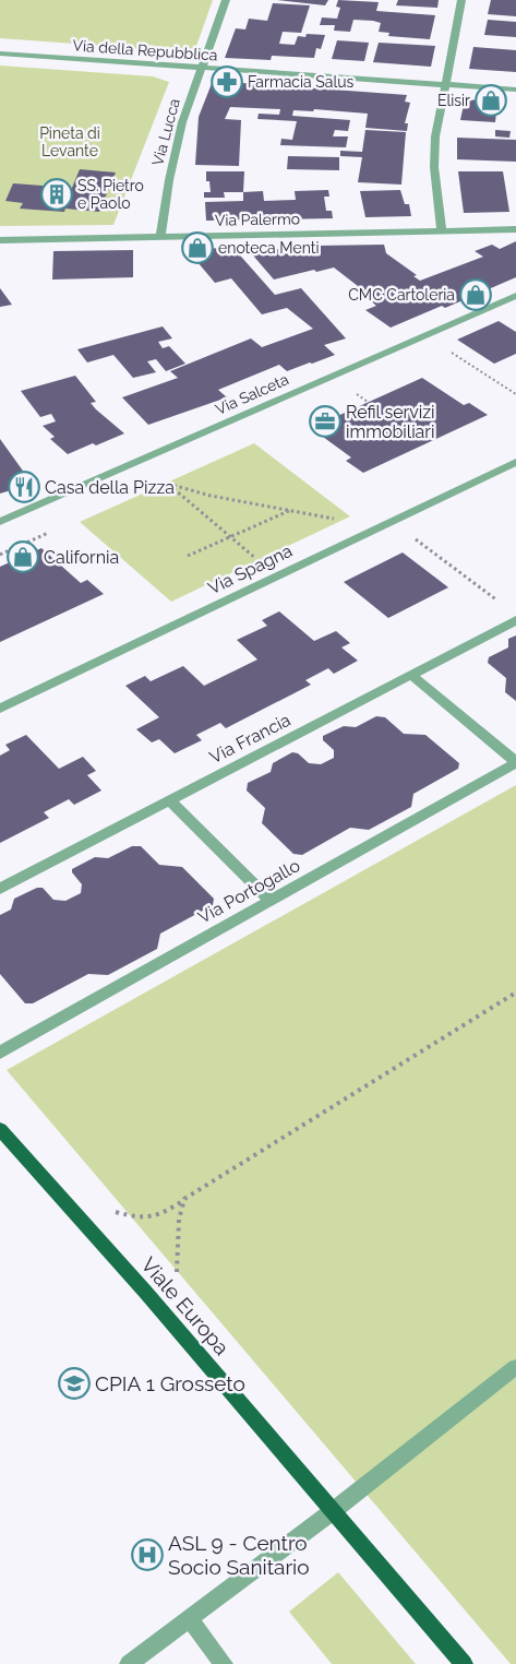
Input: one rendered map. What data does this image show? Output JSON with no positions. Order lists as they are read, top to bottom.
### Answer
{
  "streets": {
    "main road": ["Viale Europa"],
    "street": [
      "Via della Repubblica",
      "Via Lucca",
      "Via Palermo",
      "Via Salceta",
      "Via Spagna",
      "Via Francia",
      "Via Portogallo"
    ]
  },
  "crossings": [
    ["Via della Repubblica", "Via Lucca"],
    ["Via Lucca", "Via Palermo"]
  ],
  "parks": ["Pineta di Levante"],
  "places": {
    "pharmacy": ["Farmacia Salus"],
    "shop": [
      "Elisir",
      "enoteca Menti",
      "CMC Cartoleria",
      "California"
    ],
    "building": ["SS. Pietro e Paolo"],
    "office": ["Refil servizi immobiliari"],
    "restaurant": ["Casa della Pizza"],
    "school or university": ["CPIA 1 Grosseto"],
    "hospital": ["ASL 9 - Centro Socio Sanitario"]
  }
}
